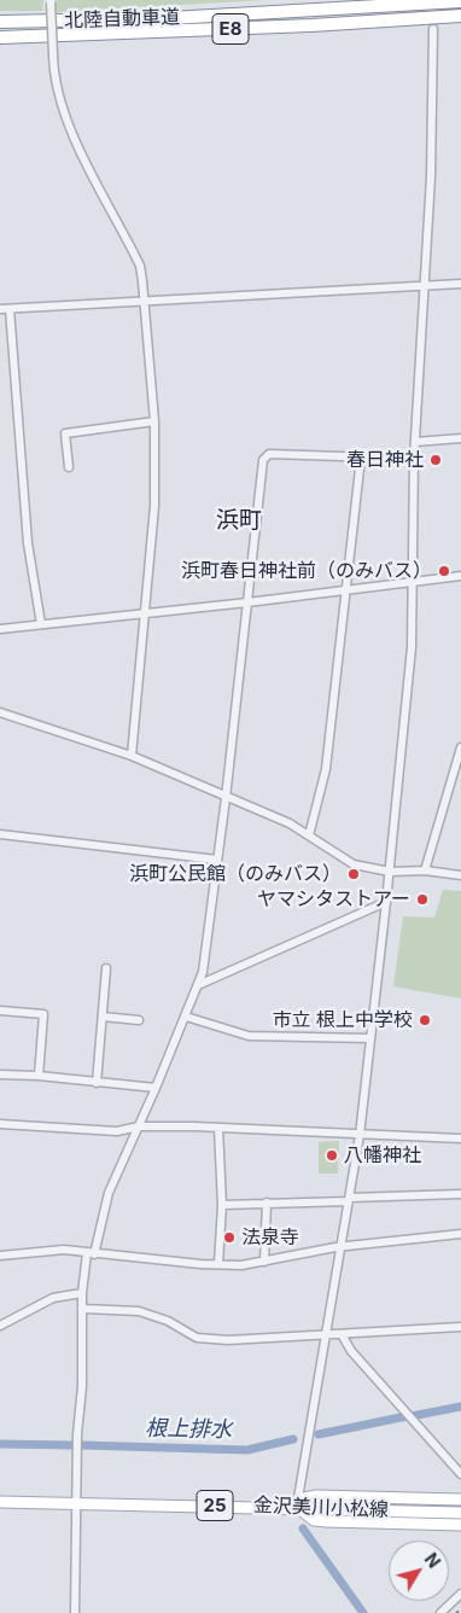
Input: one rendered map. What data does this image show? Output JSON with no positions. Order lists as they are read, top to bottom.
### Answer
{
  "streets": {
    "highway": ["北陸自動車道", "E8"],
    "main road": ["25", "金沢美川小松線"]
  },
  "districts": ["浜町"],
  "water": ["根上排水"],
  "places": [
    "春日神社",
    "浜町春日神社前（のみバス）",
    "浜町公民館（のみバス）",
    "ヤマシタストアー",
    "市立 根上中学校",
    "八幡神社",
    "法泉寺"
  ],
  "north": "top right"
}
